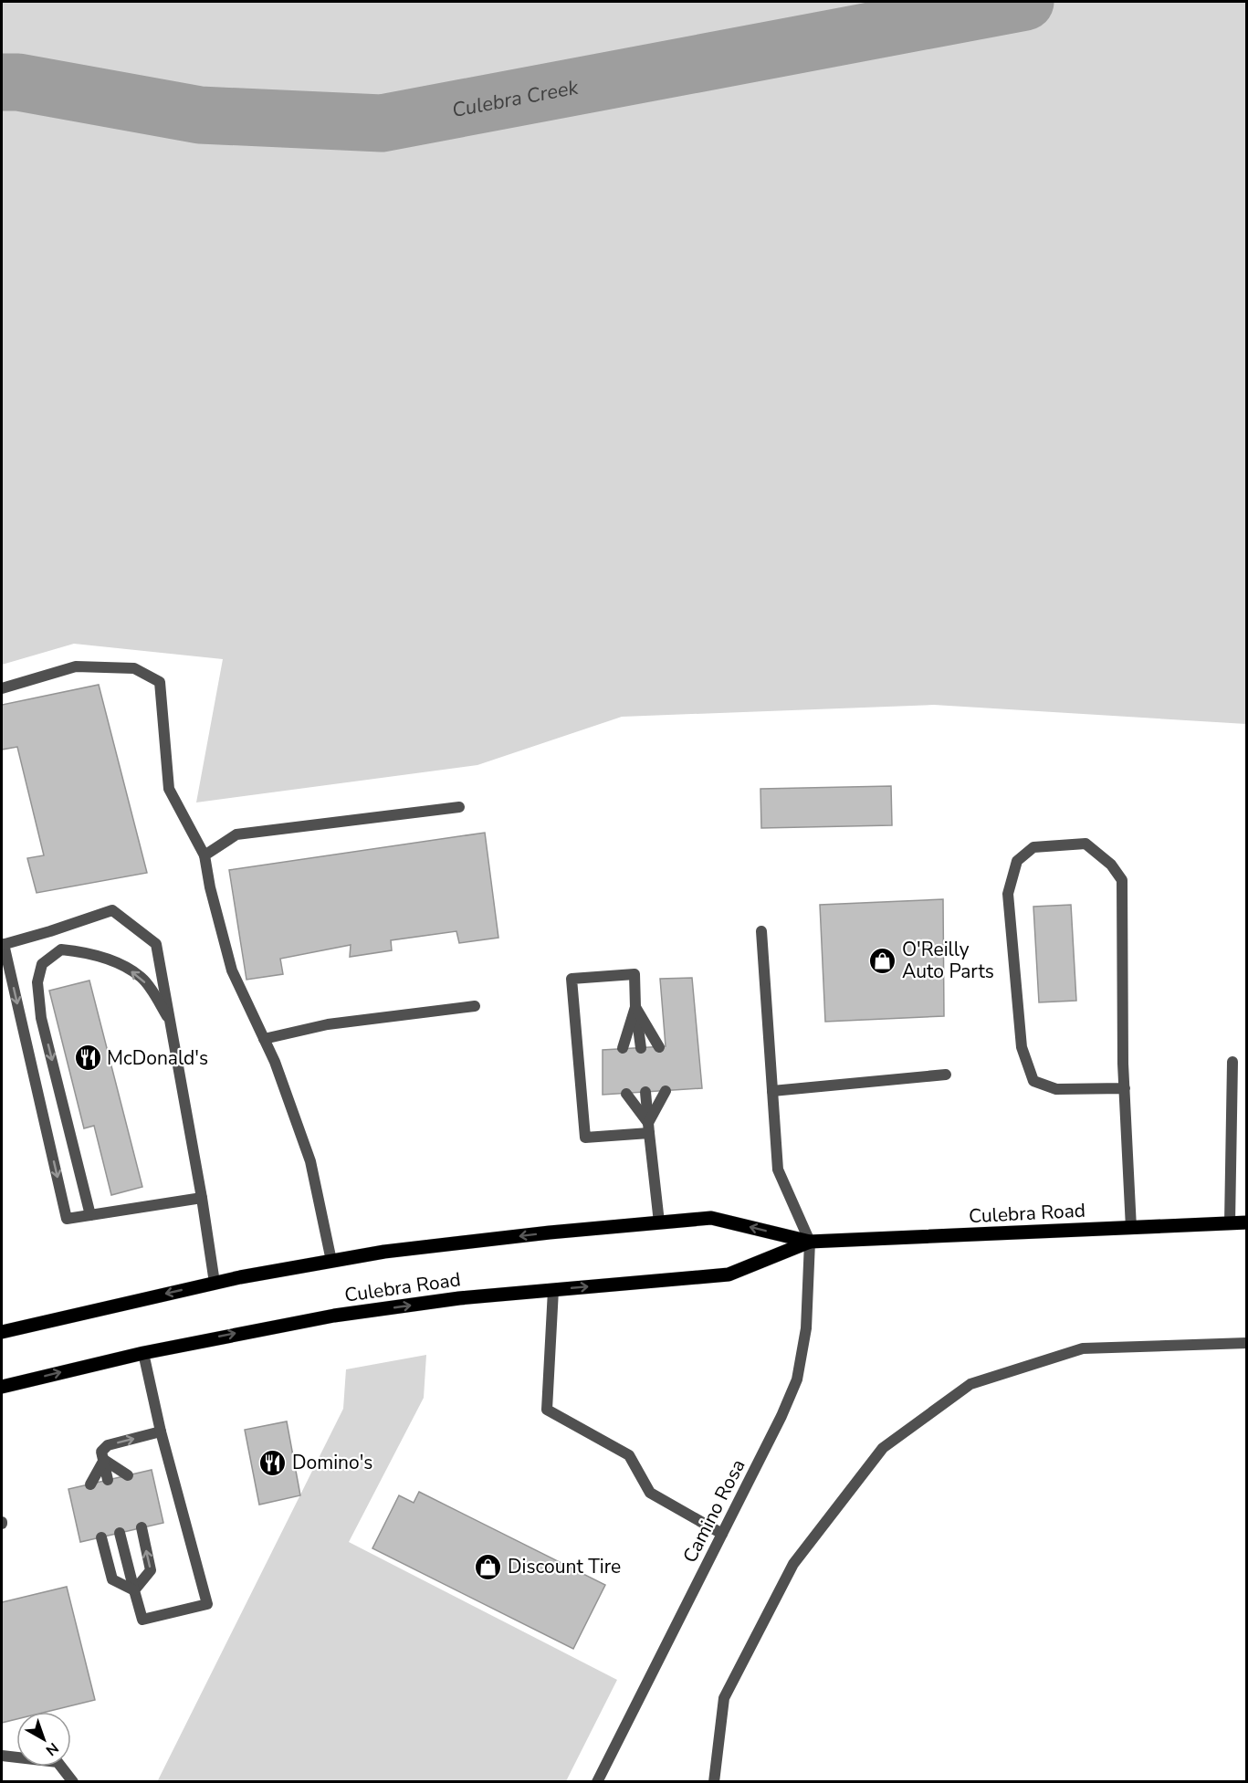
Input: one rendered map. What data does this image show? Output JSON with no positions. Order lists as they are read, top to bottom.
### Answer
{
  "streets": {
    "main road": ["Culebra Road"],
    "street": ["Camino Rosa"]
  },
  "crossings": [
    ["Culebra Road", "Camino Rosa"]
  ],
  "water": ["Culebra Creek"],
  "places": {
    "shop": ["O'Reilly Auto Parts", "Discount Tire"],
    "restaurant": ["McDonald's", "Domino's"]
  },
  "north": "bottom right"
}
